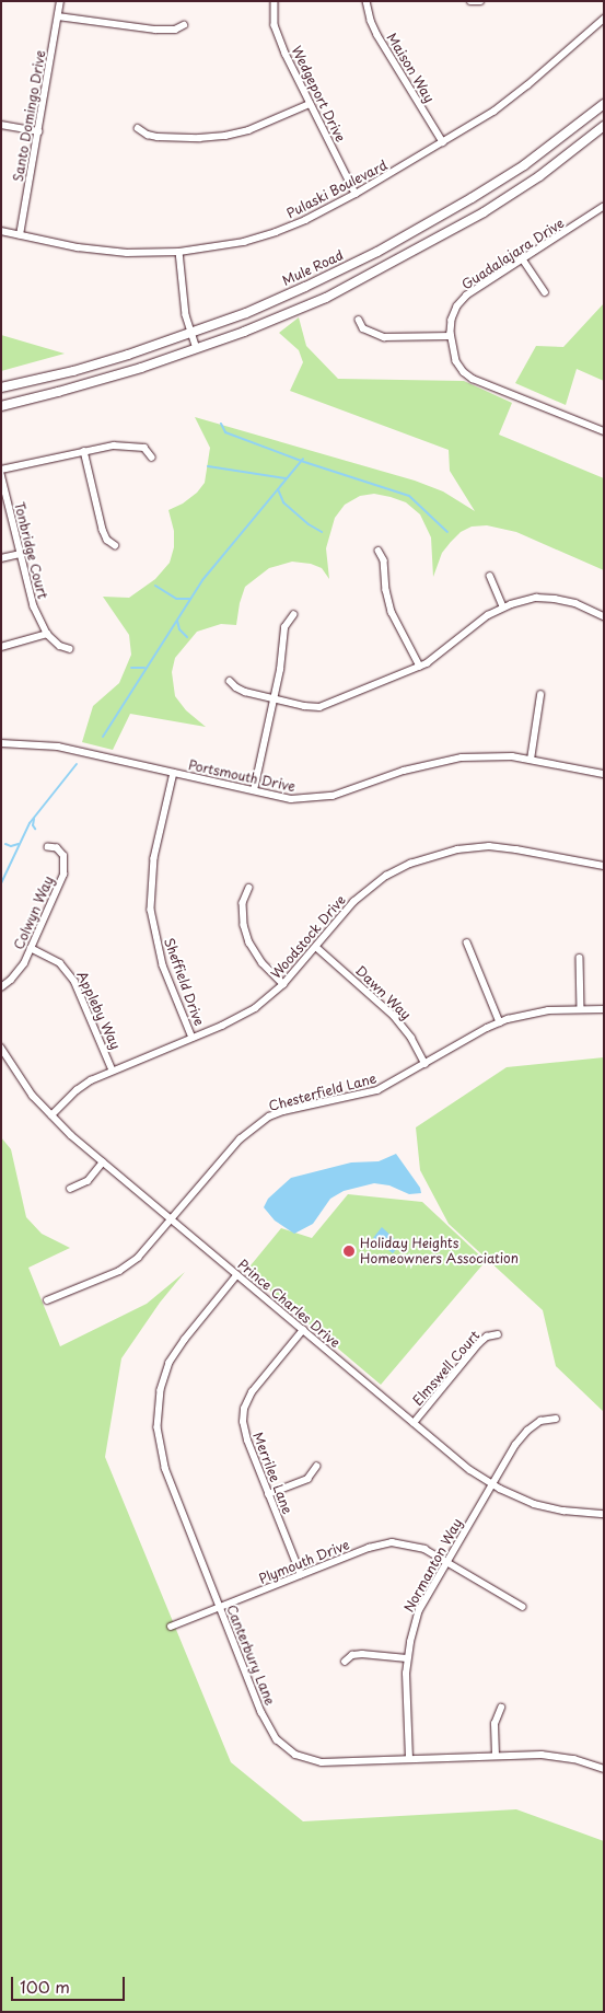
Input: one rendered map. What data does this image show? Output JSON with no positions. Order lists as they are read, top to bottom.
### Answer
{
  "streets": {
    "main road": ["Mule Road"],
    "street": [
      "Maison Way",
      "Wedgeport Drive",
      "Santo Domingo Drive",
      "Pulaski Boulevard",
      "Guadalajara Drive",
      "Tonbridge Court",
      "Portsmouth Drive",
      "Colwyn Way",
      "Woodstock Drive",
      "Sheffield Drive",
      "Dawn Way",
      "Appleby Way",
      "Chesterfield Lane",
      "Prince Charles Drive",
      "Elmswell Court",
      "Merrilee Lane",
      "Plymouth Drive",
      "Normanton Way",
      "Canterbury Lane"
    ]
  },
  "crossings": [
    ["Maison Way", "Pulaski Boulevard"],
    ["Wedgeport Drive", "Pulaski Boulevard"],
    ["Santo Domingo Drive", "Pulaski Boulevard"],
    ["Portsmouth Drive", "Sheffield Drive"],
    ["Colwyn Way", "Appleby Way"],
    ["Woodstock Drive", "Sheffield Drive"],
    ["Woodstock Drive", "Dawn Way"],
    ["Woodstock Drive", "Appleby Way"],
    ["Woodstock Drive", "Prince Charles Drive"],
    ["Dawn Way", "Chesterfield Lane"],
    ["Chesterfield Lane", "Prince Charles Drive"],
    ["Prince Charles Drive", "Elmswell Court"],
    ["Prince Charles Drive", "Merrilee Lane"],
    ["Prince Charles Drive", "Normanton Way"],
    ["Prince Charles Drive", "Canterbury Lane"],
    ["Merrilee Lane", "Plymouth Drive"],
    ["Plymouth Drive", "Normanton Way"],
    ["Plymouth Drive", "Canterbury Lane"],
    ["Normanton Way", "Canterbury Lane"]
  ],
  "places": ["Holiday Heights Homeowners Association"],
  "scale_bar": "100 m"
}
